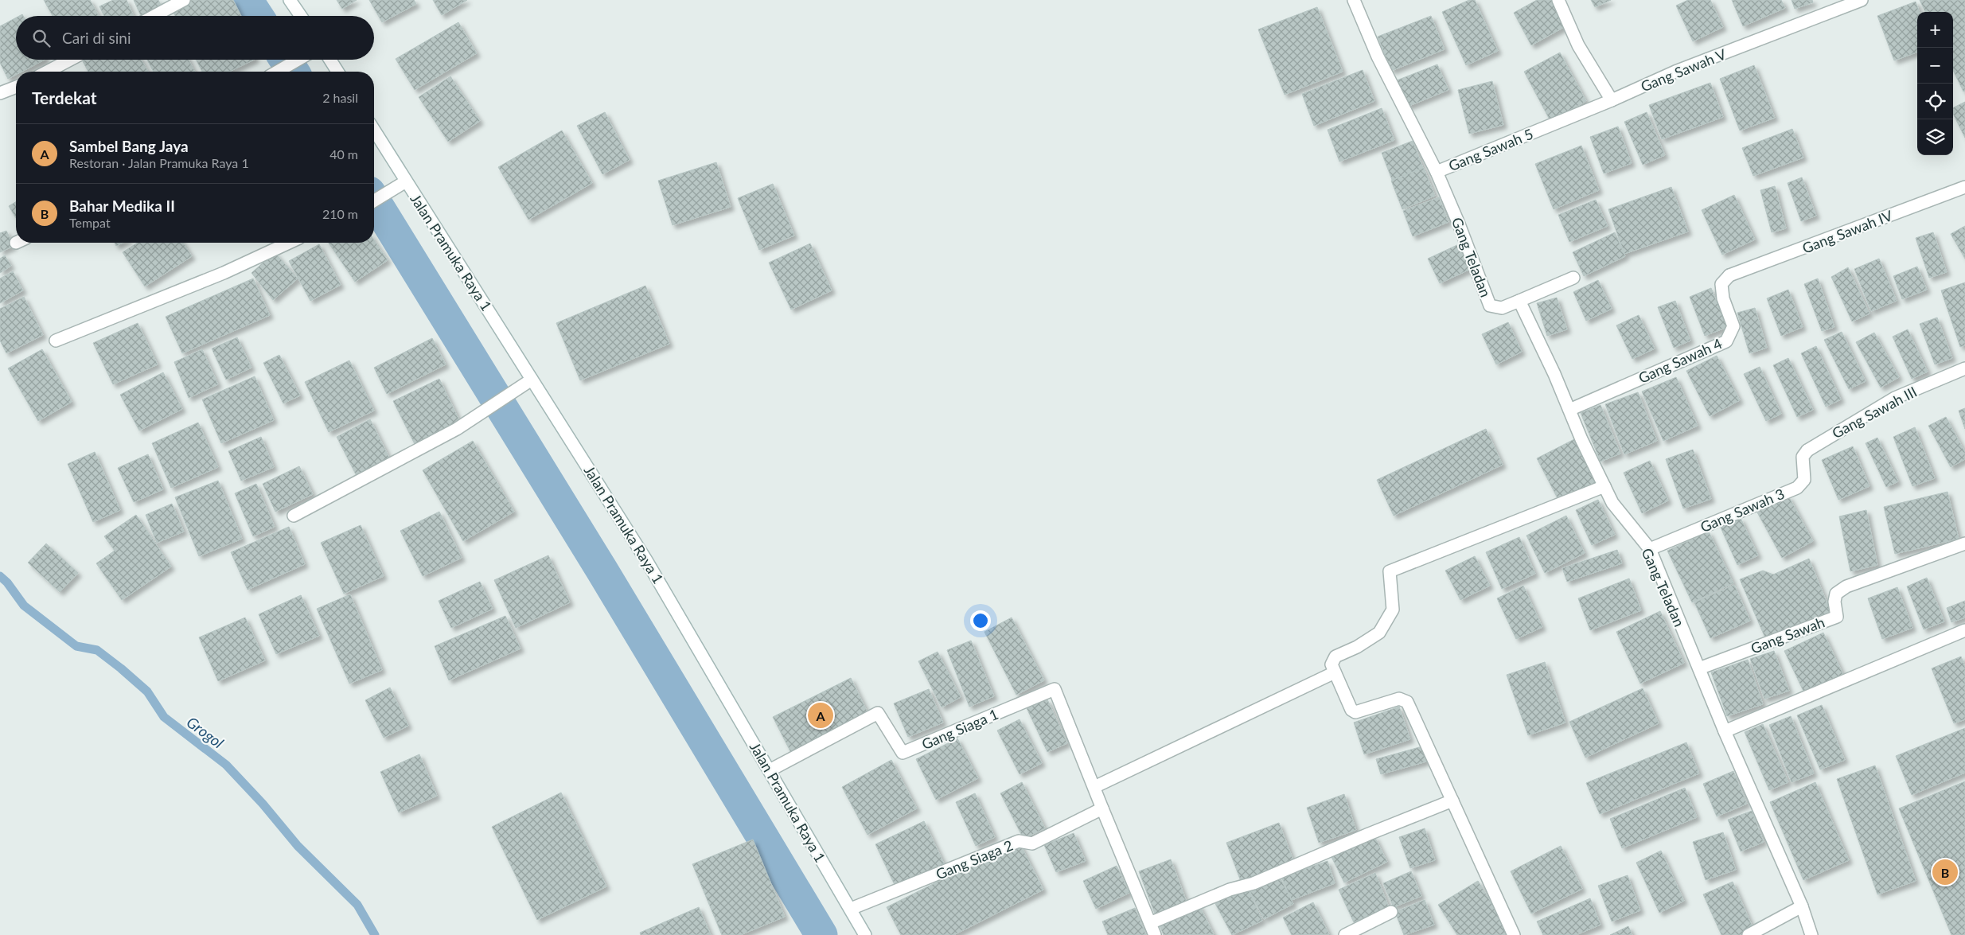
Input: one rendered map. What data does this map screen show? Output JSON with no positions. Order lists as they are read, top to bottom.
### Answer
{
  "streets": {
    "street": [
      "Gang Sawah V",
      "Gang Sawah 5",
      "Gang Sawah IV",
      "Jalan Pramuka Raya 1",
      "Gang Teladan",
      "Gang Sawah 4",
      "Gang Sawah III",
      "Gang Sawah 3",
      "Gang Sawah",
      "Gang Siaga 1",
      "Gang Siaga 2"
    ]
  },
  "crossings": [
    ["Gang Sawah V", "Gang Sawah 5"],
    ["Gang Sawah 5", "Gang Teladan"],
    ["Gang Sawah IV", "Gang Sawah 4"],
    ["Jalan Pramuka Raya 1", "Gang Siaga 1"],
    ["Jalan Pramuka Raya 1", "Gang Siaga 2"],
    ["Gang Teladan", "Gang Sawah 4"],
    ["Gang Teladan", "Gang Sawah 3"],
    ["Gang Teladan", "Gang Sawah"],
    ["Gang Sawah III", "Gang Sawah 3"],
    ["Gang Siaga 1", "Gang Siaga 2"]
  ],
  "water": ["Grogol"],
  "page": {
    "map_buttons": ["+", "−"],
    "search": "Cari di sini",
    "heading": ["Terdekat", "2 hasil"],
    "list": [
      {
        "mark": "A",
        "name": "Sambel Bang Jaya",
        "note": "Restoran · Jalan Pramuka Raya 1",
        "value": "40 m"
      },
      {
        "mark": "B",
        "name": "Bahar Medika II",
        "note": "Tempat",
        "value": "210 m"
      }
    ],
    "pins": ["A", "B"]
  }
}
